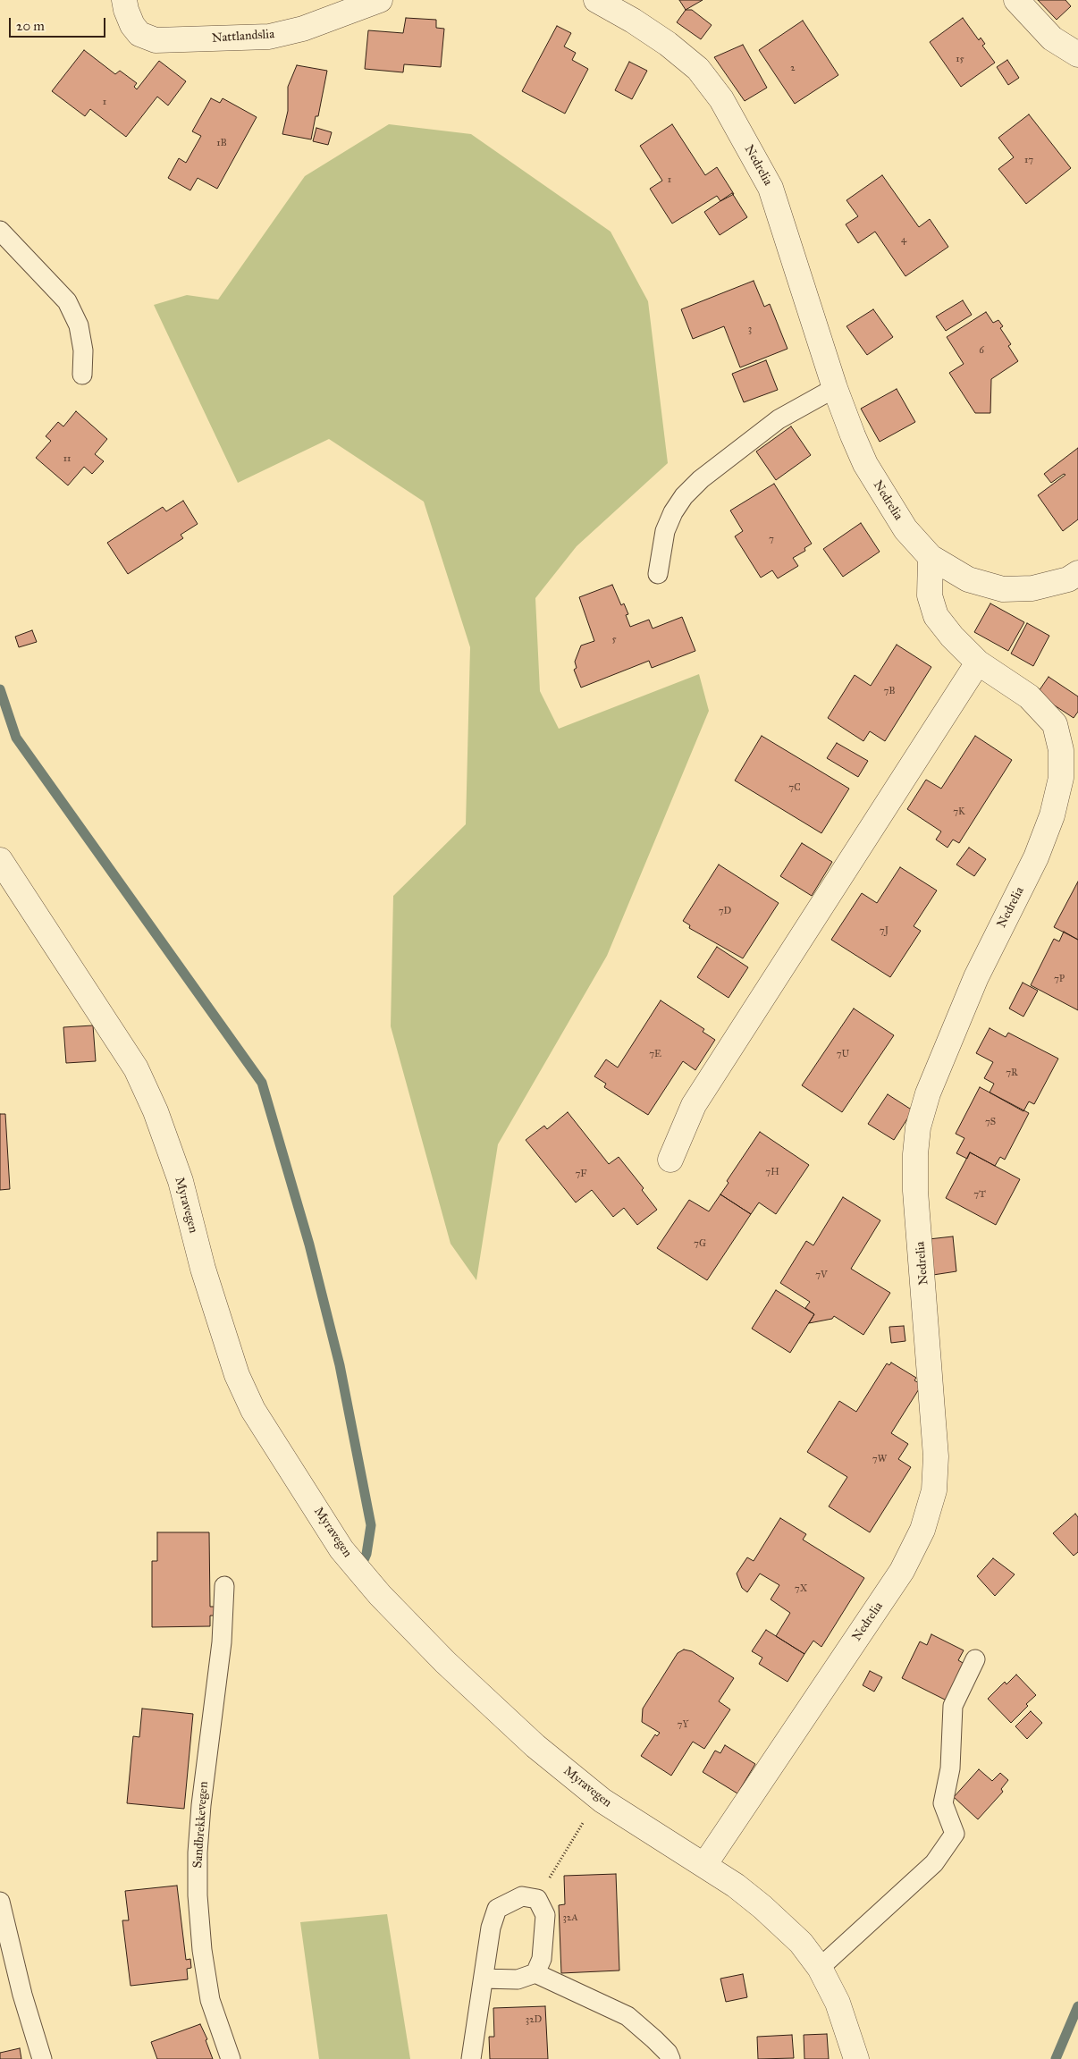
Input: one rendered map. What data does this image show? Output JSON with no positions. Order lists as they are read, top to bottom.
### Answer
{
  "streets": {
    "street": ["Nattlandslia", "Nedrelia", "Myravegen"],
    "lane": ["Sandbrekkevegen"]
  },
  "crossings": [
    ["Nedrelia", "Myravegen"]
  ],
  "house_numbers": [
    "15",
    "2",
    "1",
    "1B",
    "17",
    "1",
    "4",
    "3",
    "6",
    "11",
    "7",
    "5",
    "7B",
    "7C",
    "7K",
    "7D",
    "7J",
    "7P",
    "7E",
    "7U",
    "7R",
    "7S",
    "7H",
    "7F",
    "7T",
    "7G",
    "7V",
    "7W",
    "7X",
    "7Y",
    "32A",
    "32D"
  ],
  "scale_bar": "20 m"
}
